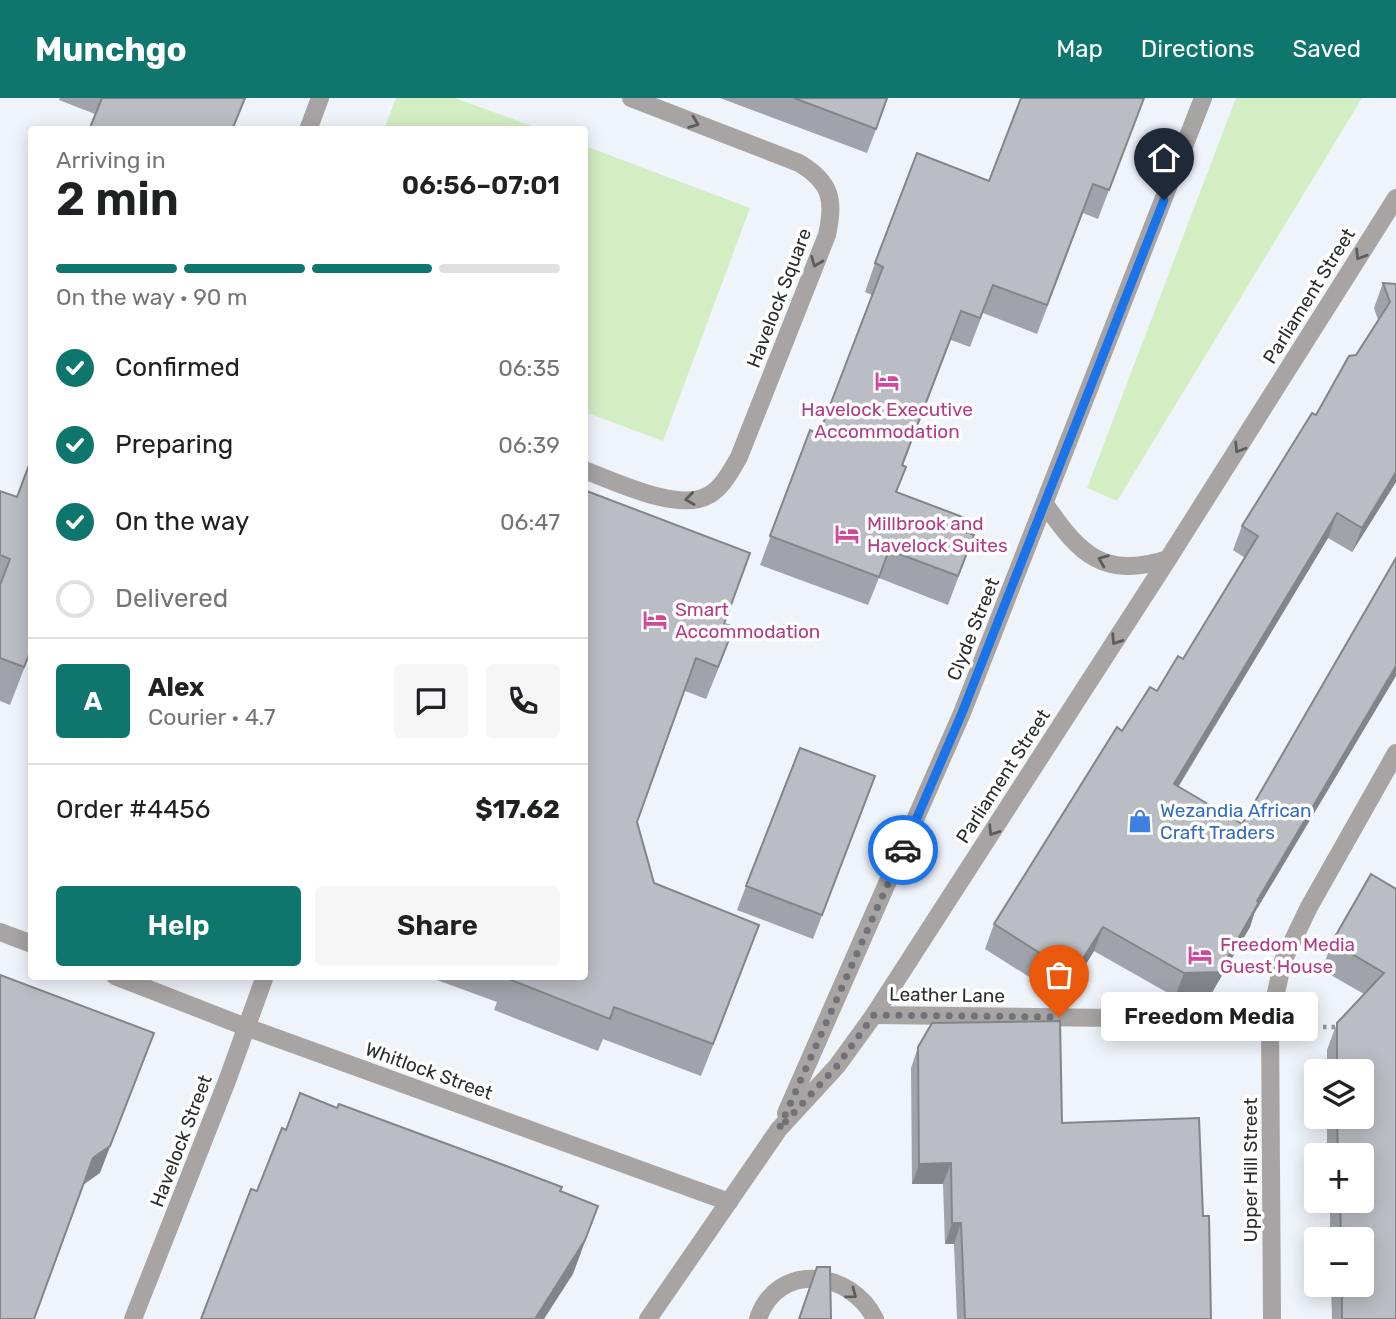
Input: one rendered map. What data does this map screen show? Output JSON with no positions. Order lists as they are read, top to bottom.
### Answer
{
  "streets": {
    "street": [
      "Parliament Street",
      "Havelock Square",
      "Clyde Street",
      "Leather Lane",
      "Whitlock Street",
      "Havelock Street",
      "Upper Hill Street"
    ]
  },
  "crossings": [
    ["Parliament Street", "Clyde Street"],
    ["Parliament Street", "Leather Lane"],
    ["Parliament Street", "Whitlock Street"],
    ["Leather Lane", "Upper Hill Street"],
    ["Whitlock Street", "Havelock Street"]
  ],
  "one_way": ["Parliament Street"],
  "places": {
    "hotel": [
      "Havelock Executive Accommodation",
      "Millbrook and Havelock Suites",
      "Smart Accommodation",
      "Freedom Media Guest House"
    ],
    "shop": ["Wezandia African Craft Traders"],
    "other": ["Freedom Media"]
  },
  "page": {
    "header": "Munchgo",
    "nav": ["Map", "Directions", "Saved"],
    "heading": ["2 min", "Arriving in", "06:56–07:01"],
    "panel": [
      "Alex",
      "Courier · 4.7",
      "Order #4456",
      "$17.62"
    ],
    "bar": "On the way · 90 m",
    "list": [
      ["Confirmed", "06:35"],
      ["Preparing", "06:39"],
      ["On the way", "06:47"],
      "Delivered"
    ],
    "round": "A",
    "buttons": ["Help", "Share"],
    "bubble": "Freedom Media",
    "map_buttons": ["+", "−"]
  }
}
